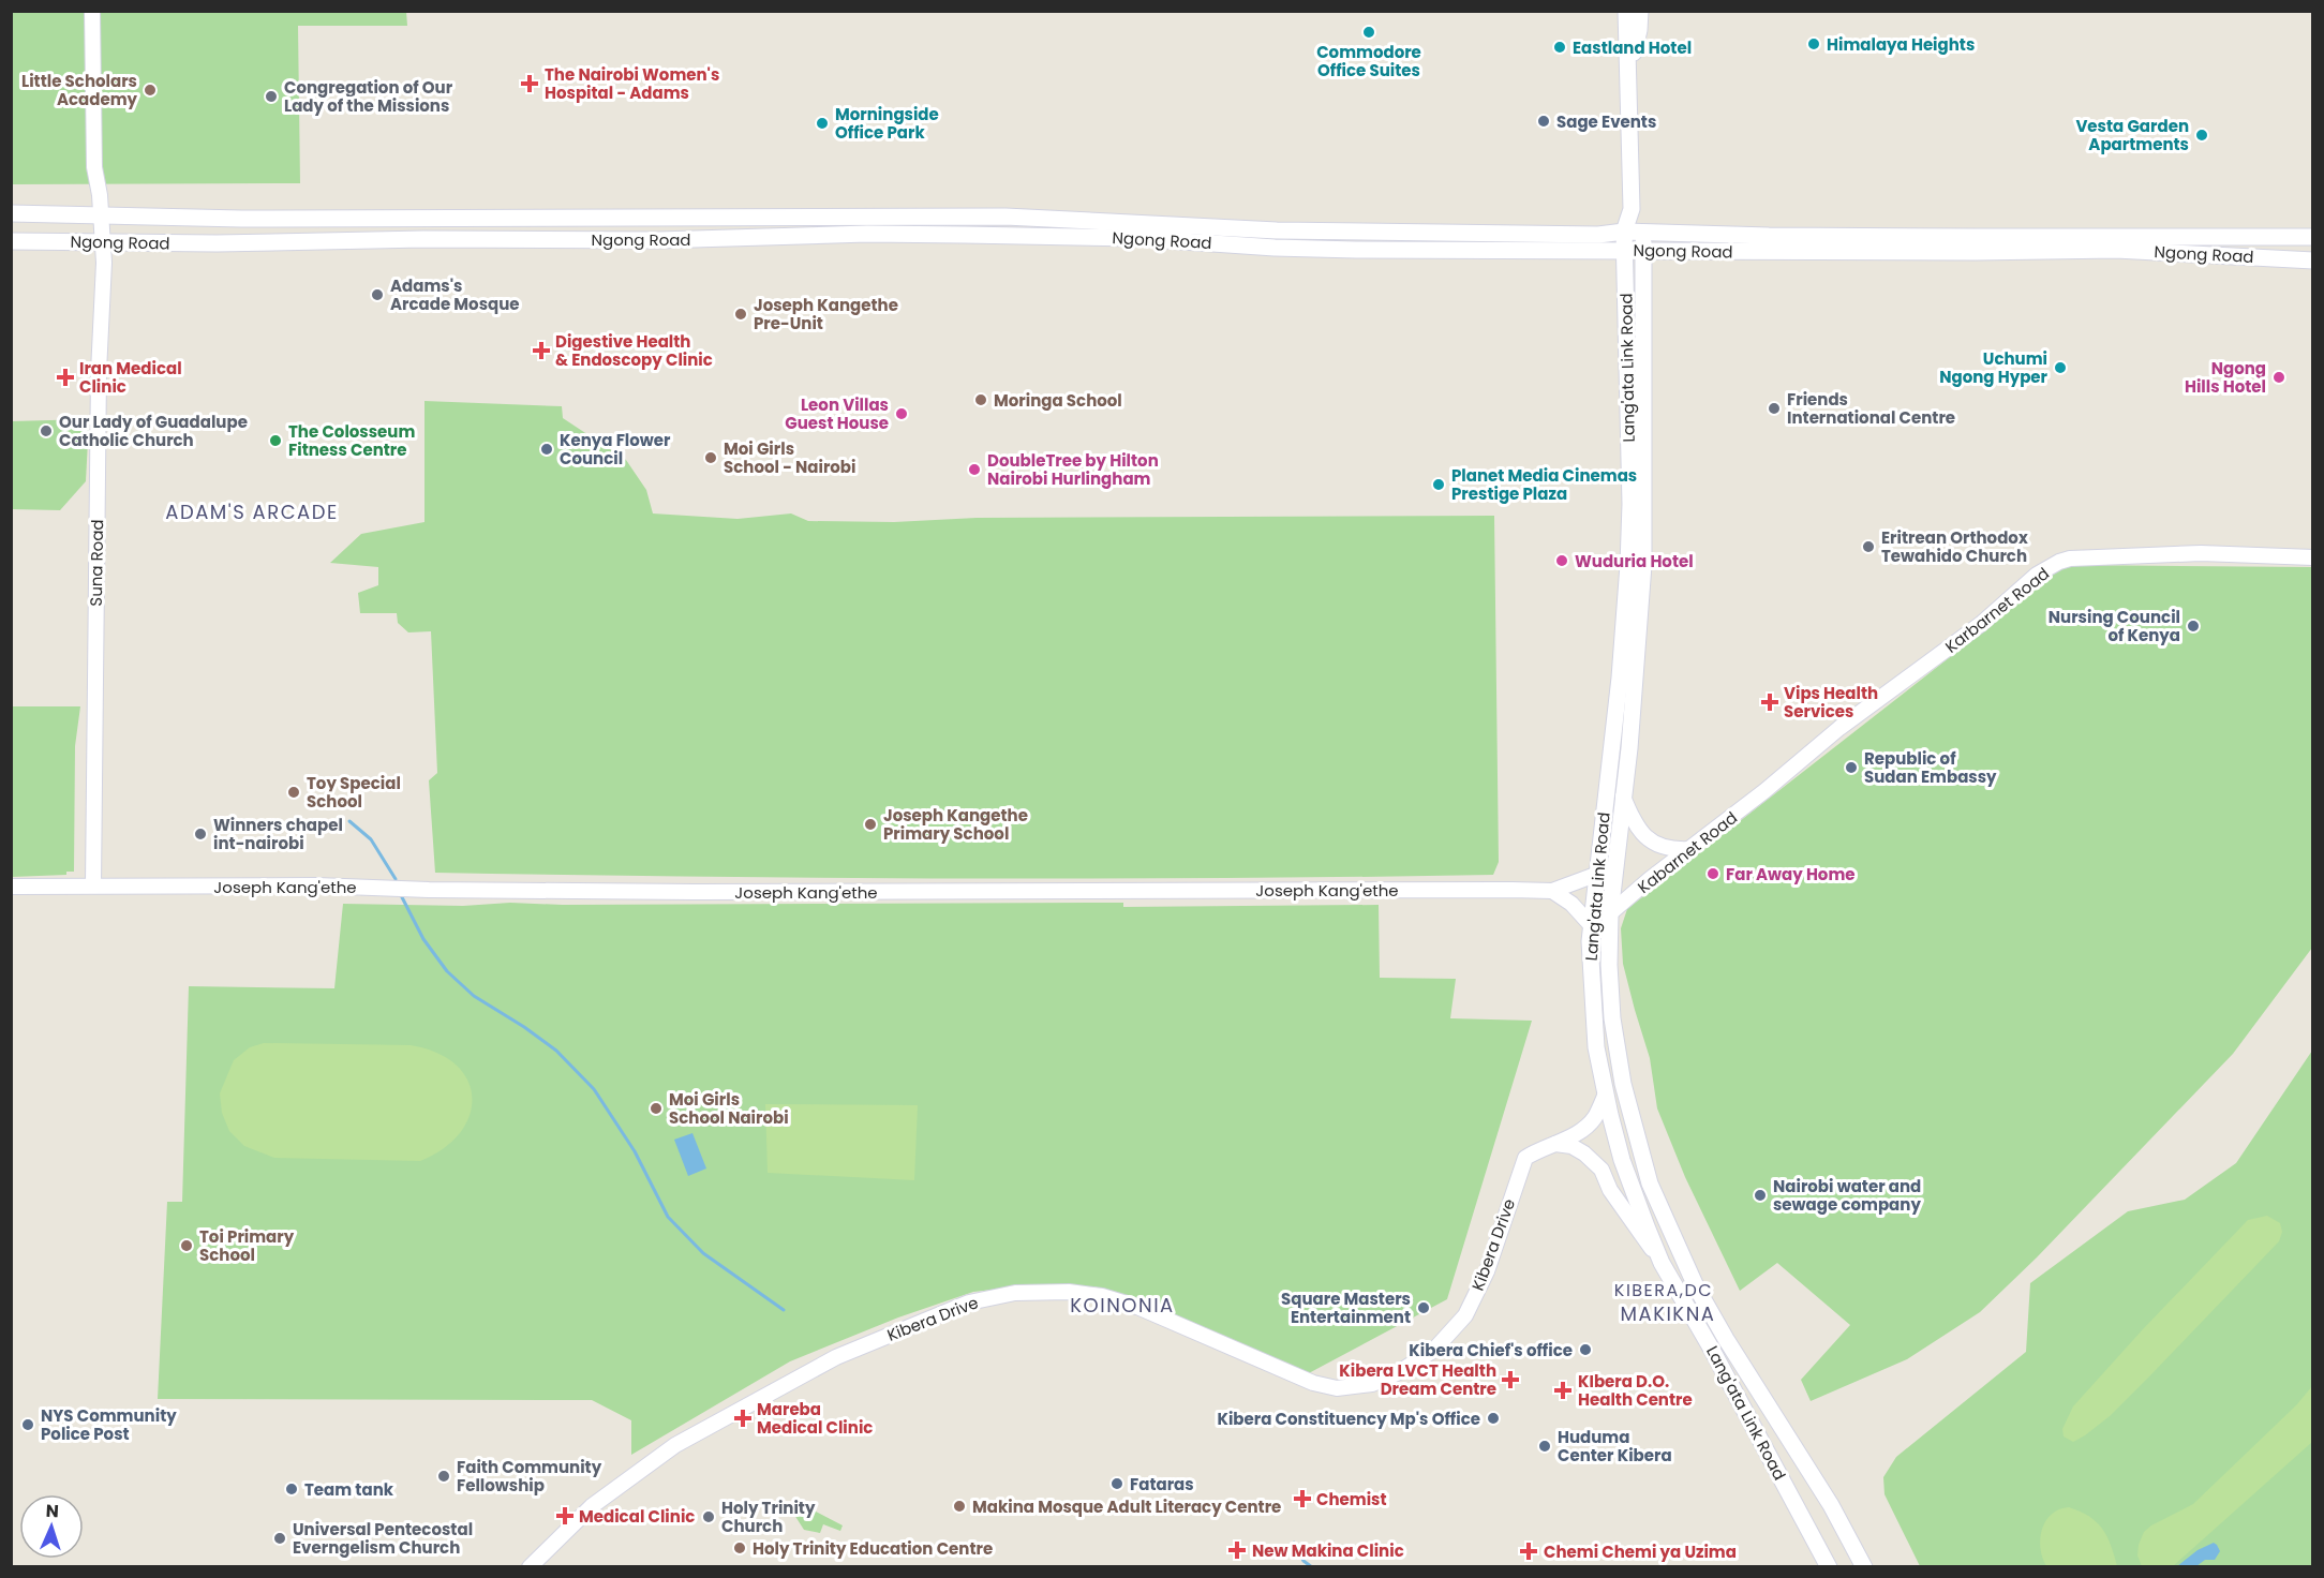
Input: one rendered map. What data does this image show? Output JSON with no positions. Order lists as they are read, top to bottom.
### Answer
{
  "streets": {
    "main road": ["Ngong Road", "Lang'ata Link Road"],
    "street": [
      "Suna Road",
      "Karbarnet Road",
      "Kabarnet Road",
      "Joseph Kang'ethe",
      "Kibera Drive"
    ]
  },
  "crossings": [
    ["Ngong Road", "Lang'ata Link Road"],
    ["Ngong Road", "Suna Road"],
    ["Lang'ata Link Road", "Kabarnet Road"],
    ["Lang'ata Link Road", "Joseph Kang'ethe"],
    ["Suna Road", "Joseph Kang'ethe"],
    ["Karbarnet Road", "Kabarnet Road"]
  ],
  "districts": [
    "ADAM'S ARCADE",
    "KIBERA,DC",
    "KOINONIA",
    "MAKIKNA"
  ],
  "places": {
    "other": [
      "Commodore Office Suites",
      "Himalaya Heights",
      "Eastland Hotel",
      "Little Scholars Academy",
      "Congregation of Our Lady of the Missions",
      "Sage Events",
      "Morningside Office Park",
      "Vesta Garden Apartments",
      "Adams's Arcade Mosque",
      "Joseph Kangethe Pre-Unit",
      "Uchumi Ngong Hyper",
      "Ngong Hills Hotel",
      "Moringa School",
      "Friends International Centre",
      "Leon Villas Guest House",
      "Our Lady of Guadalupe Catholic Church",
      "The Colosseum Fitness Centre",
      "Kenya Flower Council",
      "Moi Girls School - Nairobi",
      "DoubleTree by Hilton Nairobi Hurlingham",
      "Planet Media Cinemas Prestige Plaza",
      "Eritrean Orthodox Tewahido Church",
      "Wuduria Hotel",
      "Nursing Council of Kenya",
      "Republic of Sudan Embassy",
      "Toy Special School",
      "Joseph Kangethe Primary School",
      "Winners chapel int-nairobi",
      "Far Away Home",
      "Moi Girls School Nairobi",
      "Nairobi water and sewage company",
      "Toi Primary School",
      "Square Masters Entertainment",
      "Kibera Chief's office",
      "Kibera Constituency Mp's Office",
      "NYS Community Police Post",
      "Huduma Center Kibera",
      "Faith Community Fellowship",
      "Fataras",
      "Team tank",
      "Makina Mosque Adult Literacy Centre",
      "Holy Trinity Church",
      "Universal Pentecostal Everngelism Church",
      "Holy Trinity Education Centre"
    ],
    "health": [
      "The Nairobi Women's Hospital - Adams",
      "Digestive Health & Endoscopy Clinic",
      "Iran Medical Clinic",
      "Vips Health Services",
      "Kibera LVCT Health Dream Centre",
      "KIbera D.O. Health Centre",
      "Mareba Medical Clinic",
      "Chemist",
      "Medical Clinic",
      "New Makina Clinic",
      "Chemi Chemi ya Uzima"
    ]
  },
  "north": "top"
}
